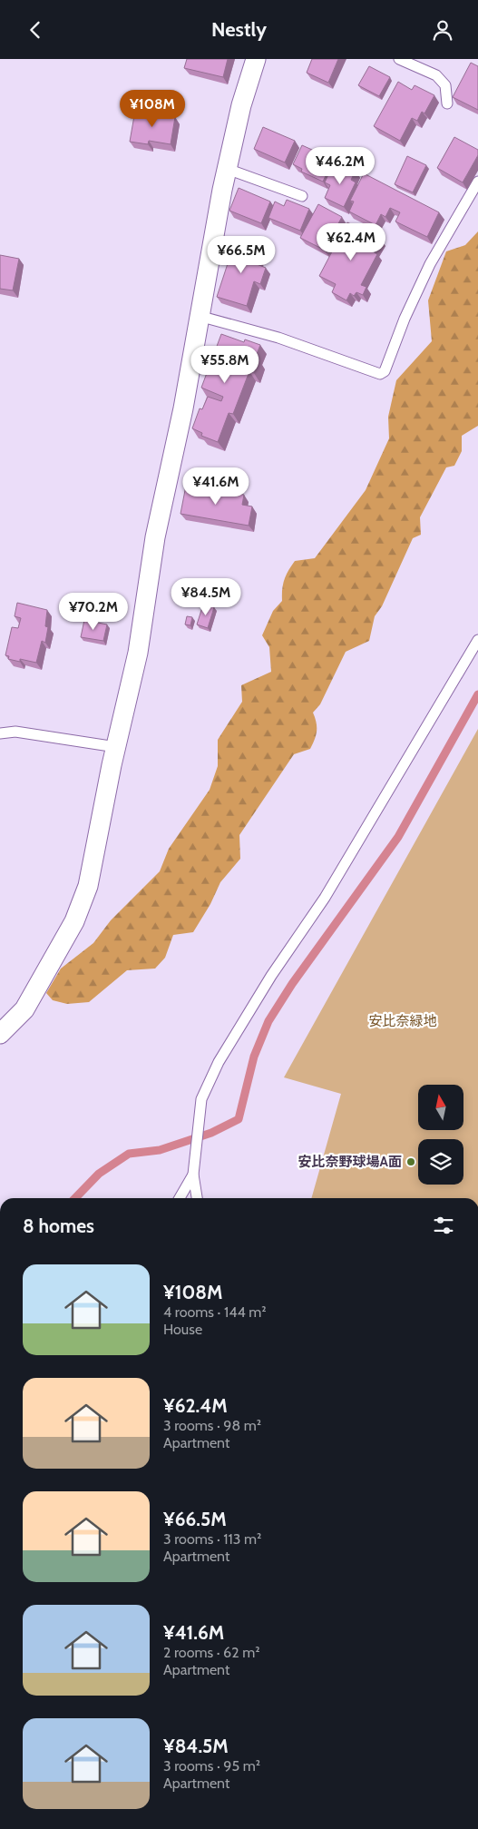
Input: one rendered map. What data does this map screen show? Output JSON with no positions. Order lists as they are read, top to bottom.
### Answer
{
  "parks": ["安比奈緑地"],
  "places": ["安比奈野球場A面"],
  "north": "top",
  "page": {
    "header": "Nestly",
    "price": [
      "¥108M",
      "¥46.2M",
      "¥62.4M",
      "¥66.5M",
      "¥55.8M",
      "¥41.6M",
      "¥84.5M",
      "¥70.2M"
    ],
    "heading": "8 homes",
    "list": [
      {
        "name": "¥108M",
        "note": "4 rooms · 144 m² · House"
      },
      {
        "name": "¥62.4M",
        "note": "3 rooms · 98 m² · Apartment"
      },
      {
        "name": "¥66.5M",
        "note": "3 rooms · 113 m² · Apartment"
      },
      {
        "name": "¥41.6M",
        "note": "2 rooms · 62 m² · Apartment"
      },
      {
        "name": "¥84.5M",
        "note": "3 rooms · 95 m² · Apartment"
      }
    ]
  }
}
